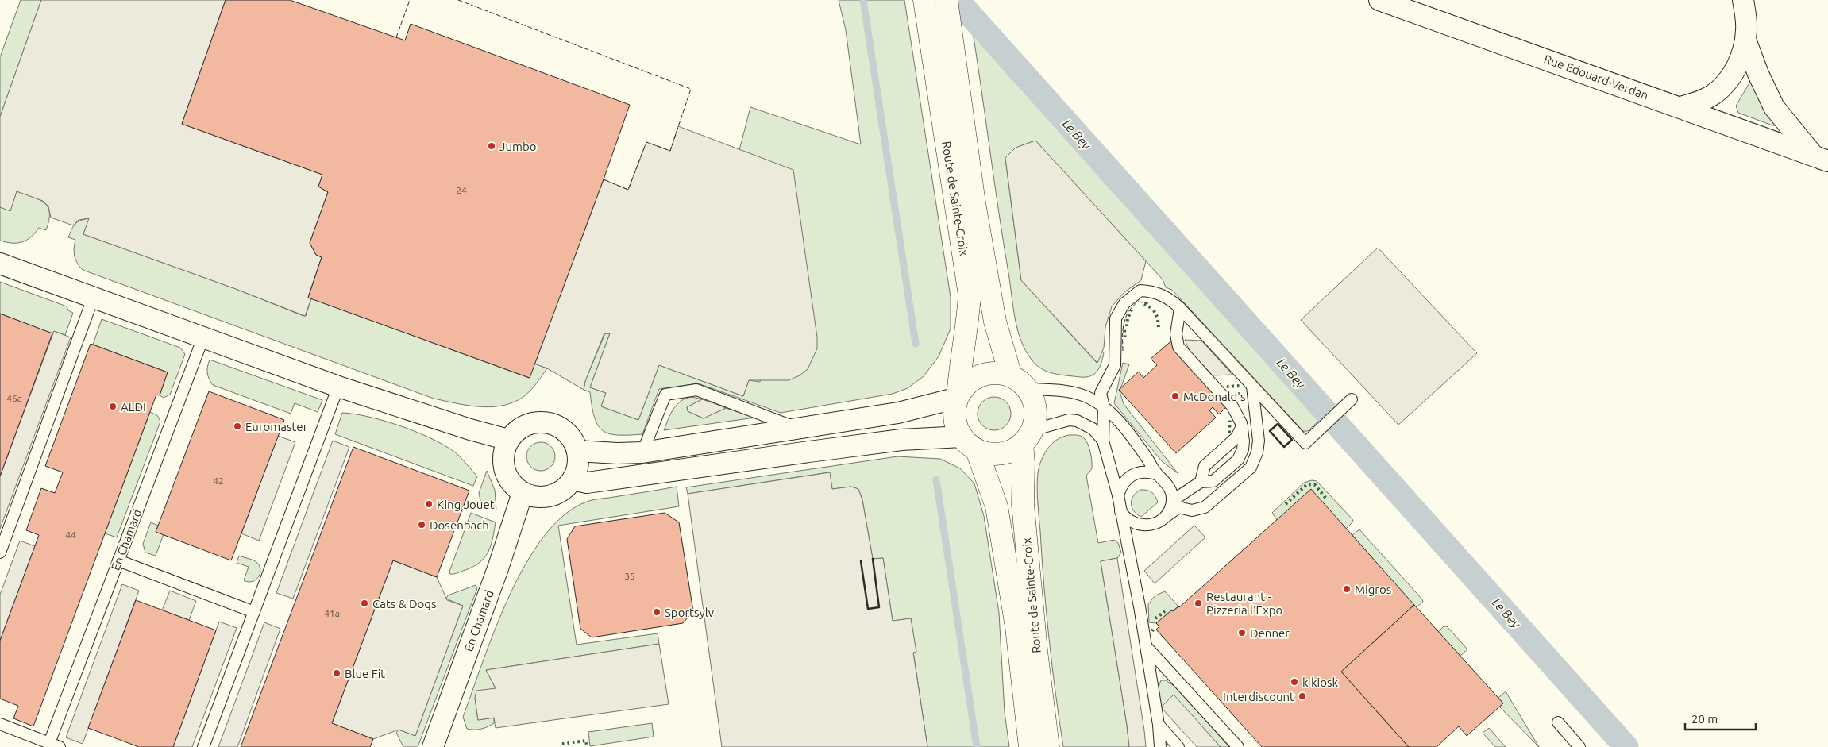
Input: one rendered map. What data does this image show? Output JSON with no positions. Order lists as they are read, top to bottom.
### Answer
{
  "streets": {
    "main road": ["Route de Sainte-Croix"],
    "street": ["Rue Edouard-Verdan", "En Chamard"]
  },
  "water": ["Le Bey"],
  "places": [
    "Jumbo",
    "McDonald's",
    "ALDI",
    "Euromaster",
    "King Jouet",
    "Dosenbach",
    "Migros",
    "Cats & Dogs",
    "Restaurant - Pizzeria l'Expo",
    "Sportsylv",
    "Denner",
    "Blue Fit",
    "k kiosk",
    "Interdiscount"
  ],
  "house_numbers": [
    "24",
    "46a",
    "42",
    "44",
    "35",
    "41a"
  ],
  "scale_bar": "20 m"
}
